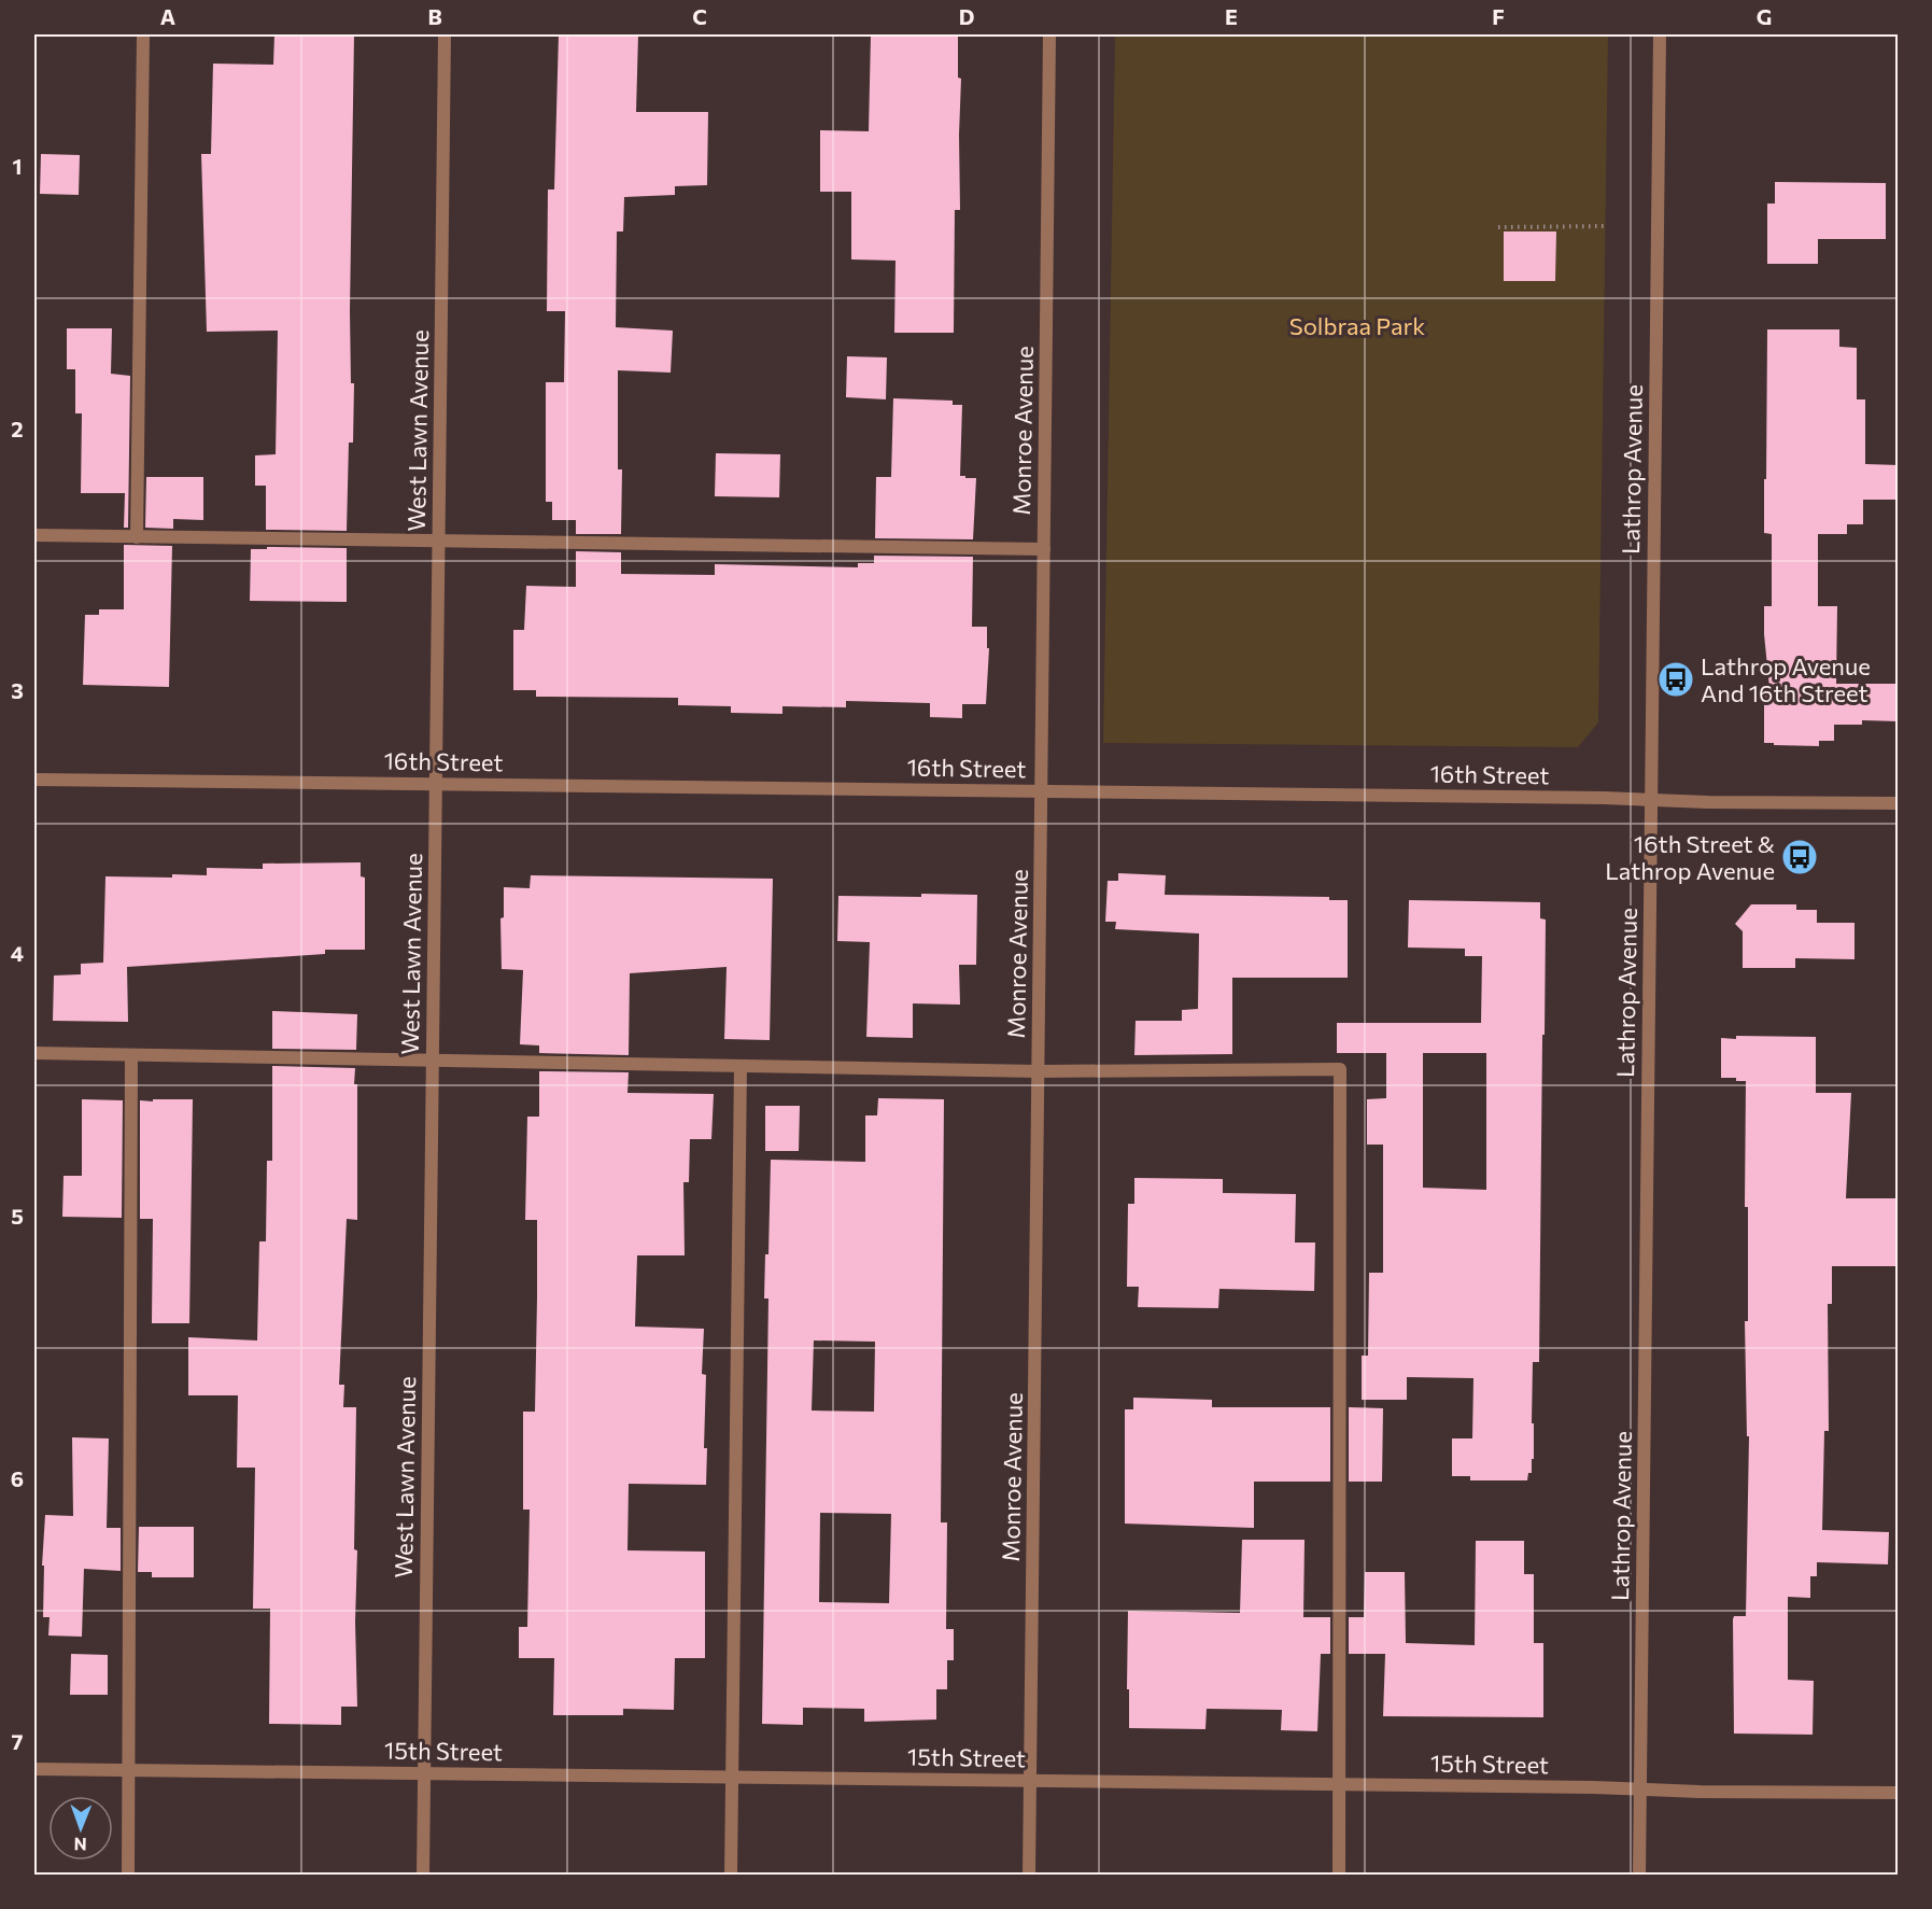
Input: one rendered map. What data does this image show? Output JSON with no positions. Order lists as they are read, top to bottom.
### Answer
{
  "streets": {
    "street": [
      "West Lawn Avenue",
      "Monroe Avenue",
      "Lathrop Avenue",
      "16th Street",
      "15th Street"
    ]
  },
  "crossings": [
    ["West Lawn Avenue", "16th Street"],
    ["West Lawn Avenue", "15th Street"],
    ["Monroe Avenue", "16th Street"],
    ["Monroe Avenue", "15th Street"],
    ["Lathrop Avenue", "16th Street"],
    ["Lathrop Avenue", "15th Street"]
  ],
  "parks": ["Solbraa Park"],
  "places": {
    "bus stop": ["Lathrop Avenue And 16th Street", "16th Street & Lathrop Avenue"]
  },
  "north": "bottom",
  "grid": {
    "columns": [
      "A",
      "B",
      "C",
      "D",
      "E",
      "F",
      "G"
    ],
    "rows": [
      "1",
      "2",
      "3",
      "4",
      "5",
      "6",
      "7"
    ]
  }
}
